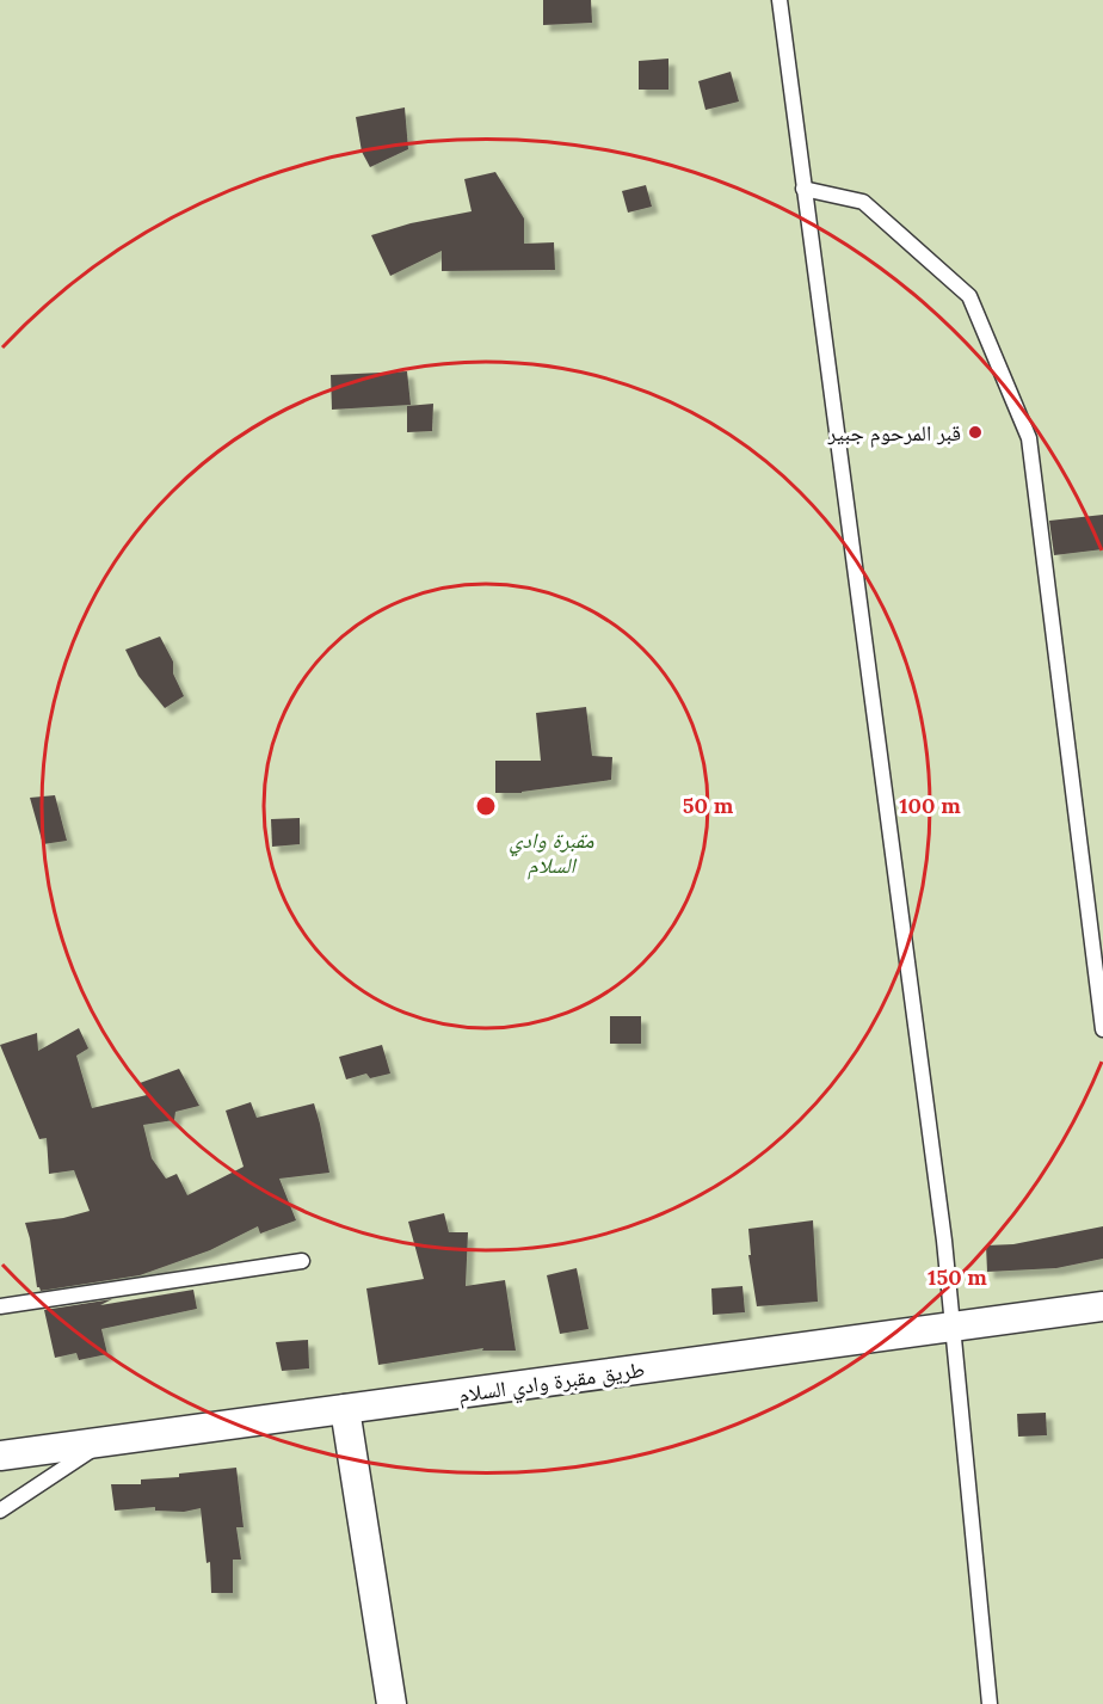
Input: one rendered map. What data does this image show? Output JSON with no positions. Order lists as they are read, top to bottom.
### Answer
{
  "streets": {
    "street": ["طريق مقبرة وادي السلام"]
  },
  "parks": ["مقبرة وادي السلام"],
  "places": ["قبر المرحوم جبير"],
  "rings": ["50 m", "100 m", "150 m"]
}
